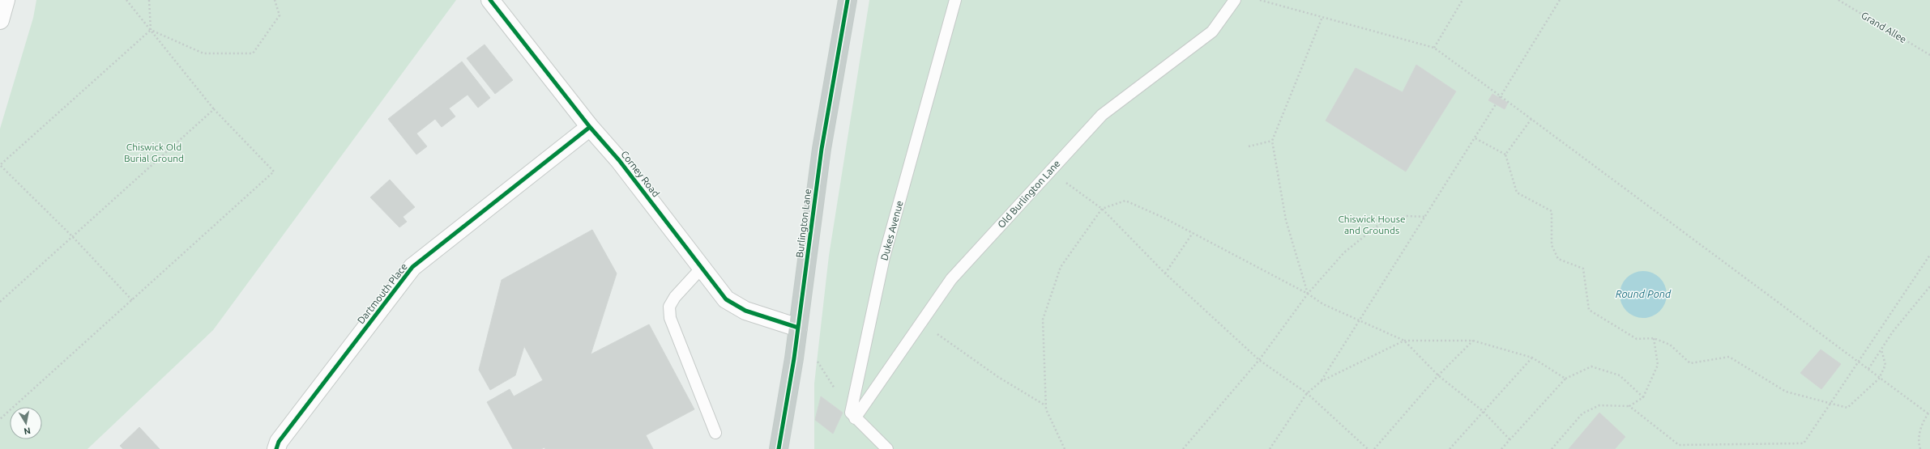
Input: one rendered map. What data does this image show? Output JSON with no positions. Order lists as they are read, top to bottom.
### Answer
{
  "streets": {
    "highway": ["Burlington Lane"],
    "street": ["Corney Road", "Dartmouth Place"],
    "lane": ["Old Burlington Lane", "Dukes Avenue"],
    "path": ["Grand Allee"]
  },
  "crossings": [
    ["Corney Road", "Burlington Lane"],
    ["Corney Road", "Dartmouth Place"],
    ["Old Burlington Lane", "Dukes Avenue"]
  ],
  "water": ["Round Pond"],
  "parks": ["Chiswick Old Burial Ground", "Chiswick House and Grounds"],
  "north": "bottom"
}
